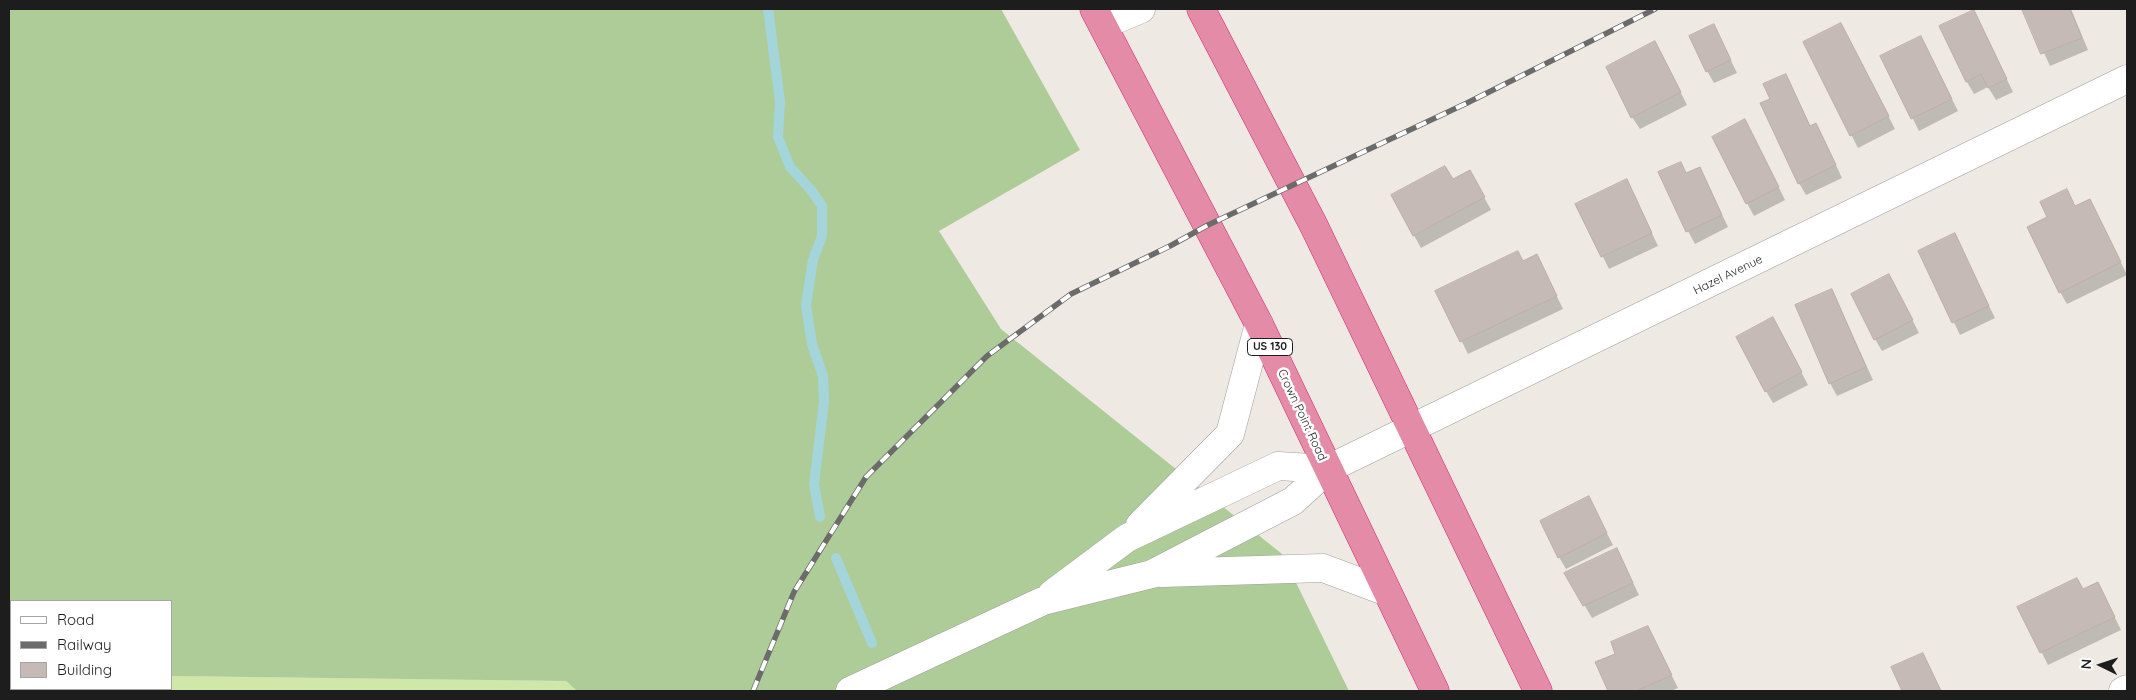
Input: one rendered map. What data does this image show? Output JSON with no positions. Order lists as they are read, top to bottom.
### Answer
{
  "streets": {
    "highway": ["US 130", "Crown Point Road"],
    "street": ["Hazel Avenue"]
  },
  "crossings": [
    ["Hazel Avenue", "Crown Point Road"]
  ],
  "legend": ["Road", "Railway", "Building"],
  "north": "left"
}
